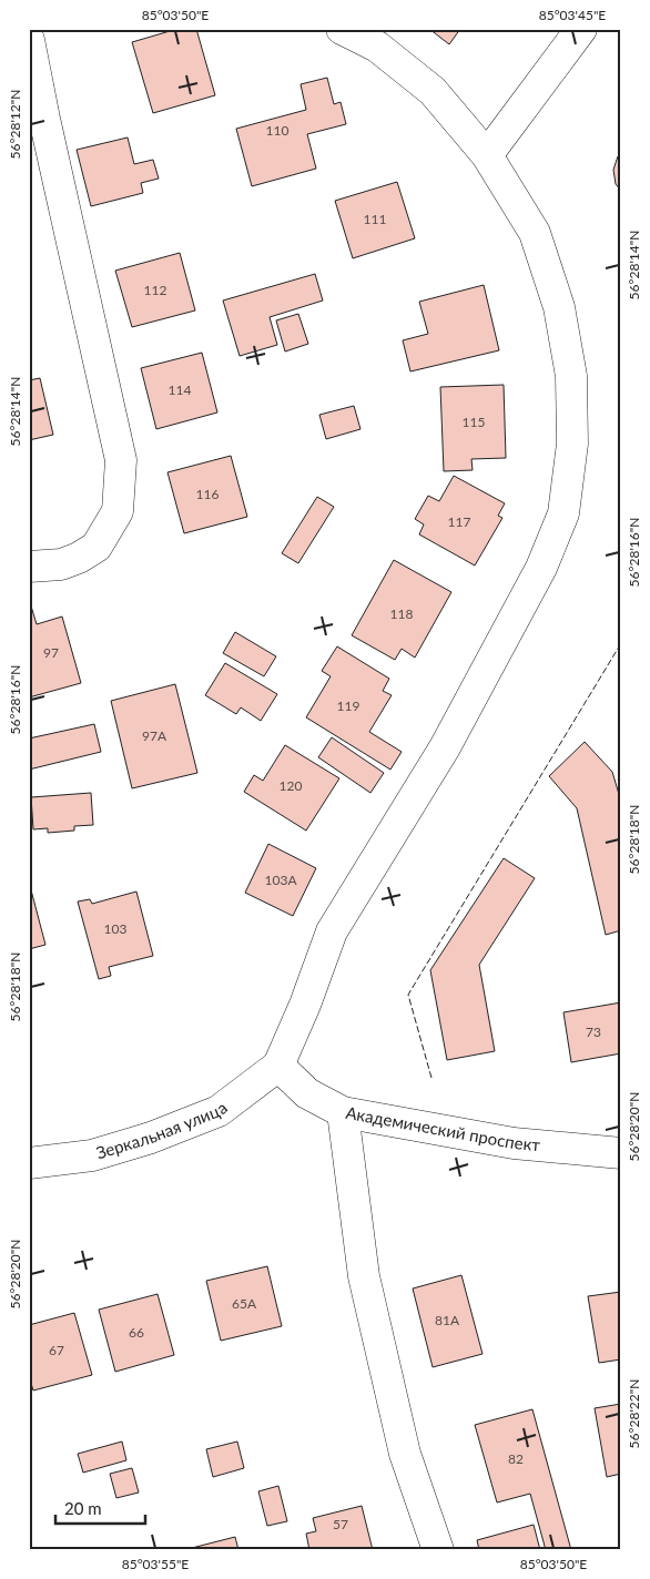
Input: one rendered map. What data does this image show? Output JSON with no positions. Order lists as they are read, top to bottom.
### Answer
{
  "streets": {
    "street": ["Академический проспект", "Зеркальная улица"]
  },
  "crossings": [
    ["Академический проспект", "Зеркальная улица"]
  ],
  "house_numbers": [
    "110",
    "111",
    "112",
    "114",
    "115",
    "116",
    "117",
    "118",
    "97",
    "119",
    "97А",
    "120",
    "103А",
    "103",
    "73",
    "65А",
    "81А",
    "66",
    "67",
    "82",
    "57"
  ],
  "scale_bar": "20 m",
  "coordinates": [
    "85°03'50\"E",
    "85°03'45\"E",
    "56°28'12\"N",
    "56°28'14\"N",
    "56°28'16\"N",
    "56°28'18\"N",
    "56°28'20\"N",
    "56°28'22\"N",
    "85°03'55\"E"
  ]
}
